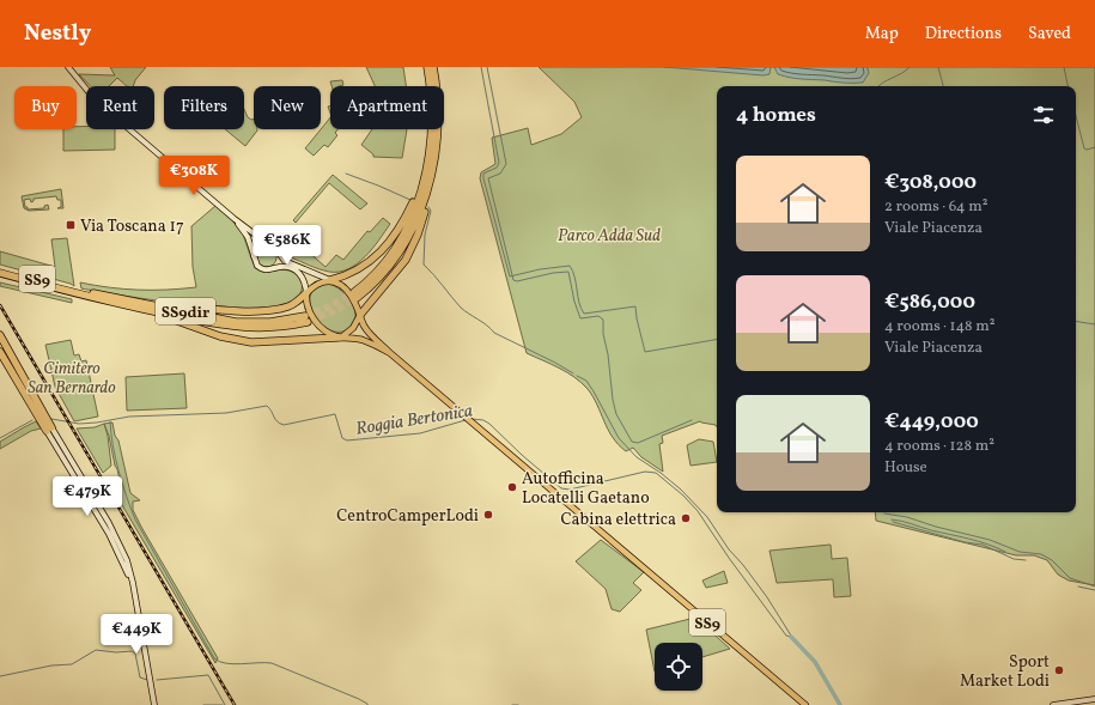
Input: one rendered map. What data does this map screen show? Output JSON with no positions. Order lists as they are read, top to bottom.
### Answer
{
  "streets": {
    "highway": ["SS9", "SS9dir"]
  },
  "crossings": [
    ["SS9", "SS9dir"]
  ],
  "water": ["Roggia Bertonica"],
  "parks": ["Parco Adda Sud", "Cimitero San Bernardo"],
  "places": {
    "transit": ["Via Toscana 17"],
    "other": [
      "Autofficina Locatelli Gaetano",
      "CentroCamperLodi",
      "Cabina elettrica",
      "Sport Market Lodi"
    ]
  },
  "page": {
    "header": "Nestly",
    "nav": ["Map", "Directions", "Saved"],
    "chip": [
      "Buy",
      "Rent",
      "Filters",
      "New",
      "Apartment"
    ],
    "heading": "4 homes",
    "list": [
      {
        "name": "€308,000",
        "note": "2 rooms · 64 m² · Viale Piacenza"
      },
      {
        "name": "€586,000",
        "note": "4 rooms · 148 m² · Viale Piacenza"
      },
      {
        "name": "€449,000",
        "note": "4 rooms · 128 m² · House"
      }
    ],
    "price": [
      "€308K",
      "€586K",
      "€479K",
      "€449K"
    ]
  }
}
